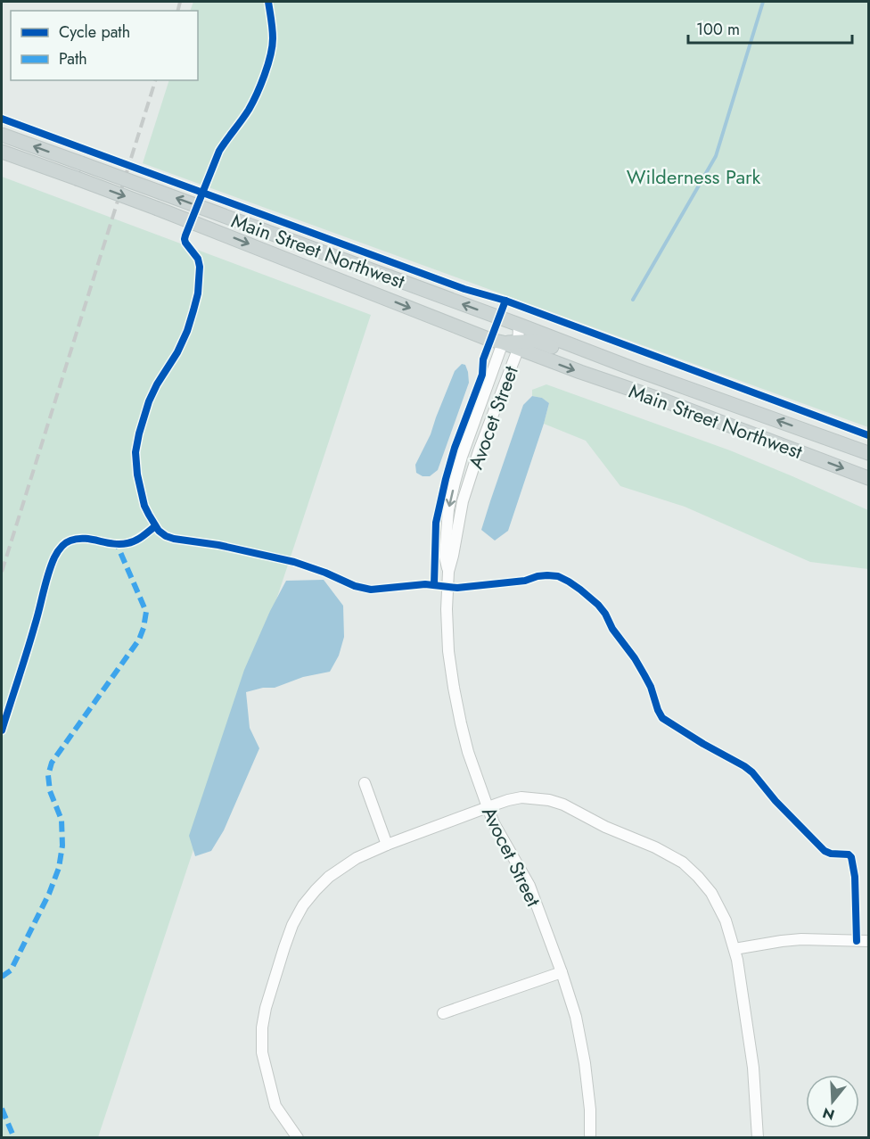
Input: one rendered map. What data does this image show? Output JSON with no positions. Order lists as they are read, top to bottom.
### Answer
{
  "streets": {
    "main road": ["Main Street Northwest"],
    "street": ["Avocet Street"]
  },
  "crossings": [
    ["Main Street Northwest", "Avocet Street"]
  ],
  "parks": ["Wilderness Park"],
  "legend": ["Cycle path", "Path"],
  "scale_bar": "100 m",
  "north": "bottom"
}
